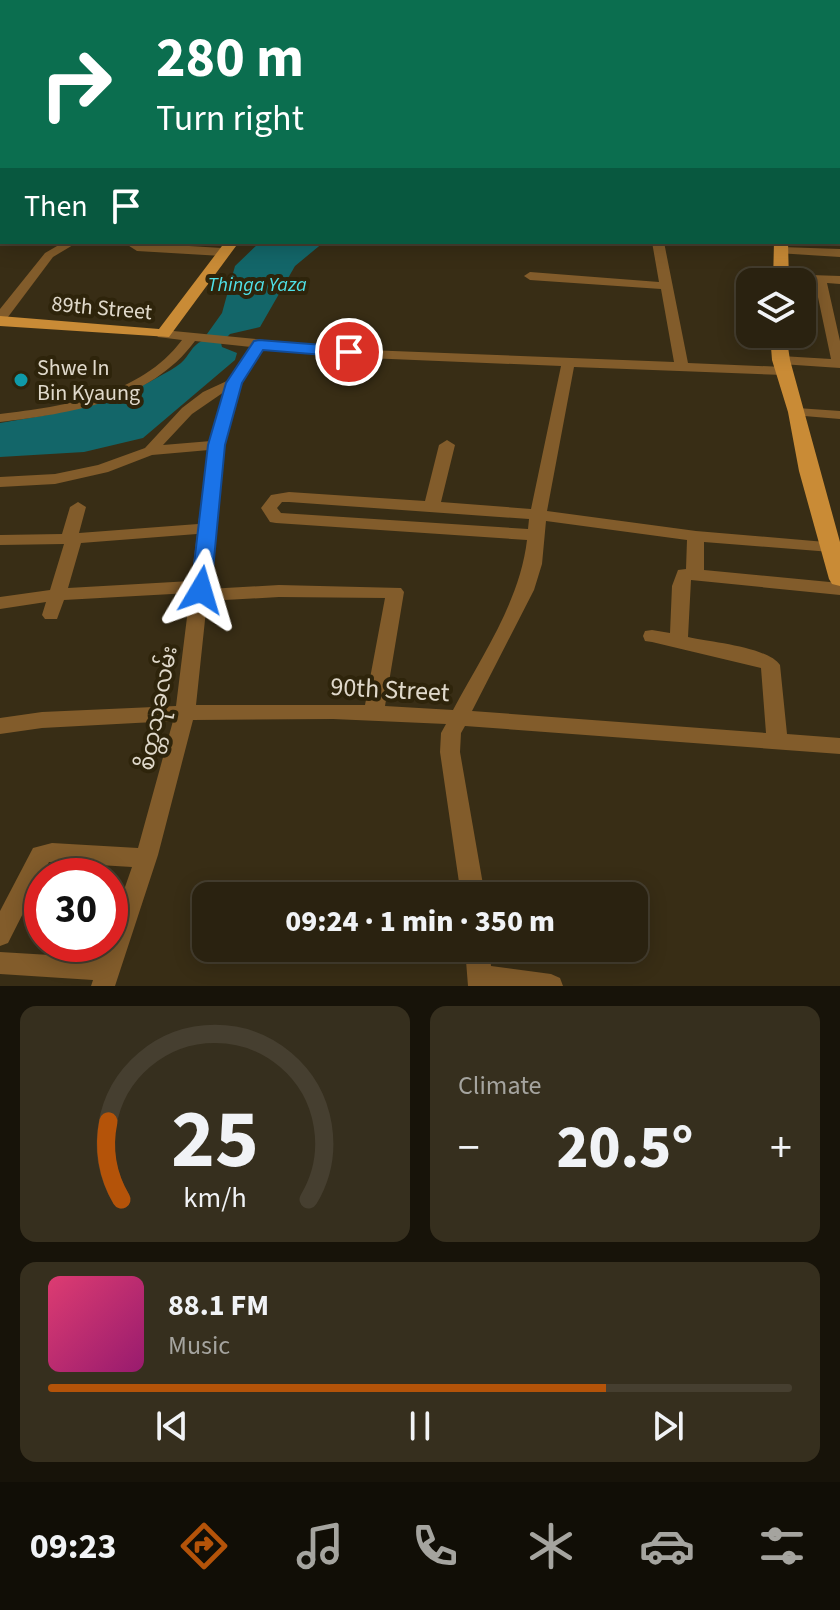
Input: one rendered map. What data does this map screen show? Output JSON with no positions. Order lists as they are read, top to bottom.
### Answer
{
  "streets": {
    "main road": ["89th Street"],
    "street": ["90th Street", "စိတ္တသုခလမ်း"]
  },
  "crossings": [
    ["89th Street", "စိတ္တသုခလမ်း"],
    ["90th Street", "စိတ္တသုခလမ်း"]
  ],
  "water": ["Thinga Yaza"],
  "places": ["Shwe In Bin Kyaung"],
  "page": {
    "turn": ["280 m", "Turn right"],
    "then": "Then",
    "limit": "30",
    "trip": "09:24 · 1 min · 350 m",
    "tile": "Climate",
    "heat": ["−", "20.5°", "+"],
    "song": ["88.1 FM", "Music"],
    "tabs": "09:23",
    "gauge": ["25", "km/h"]
  }
}
